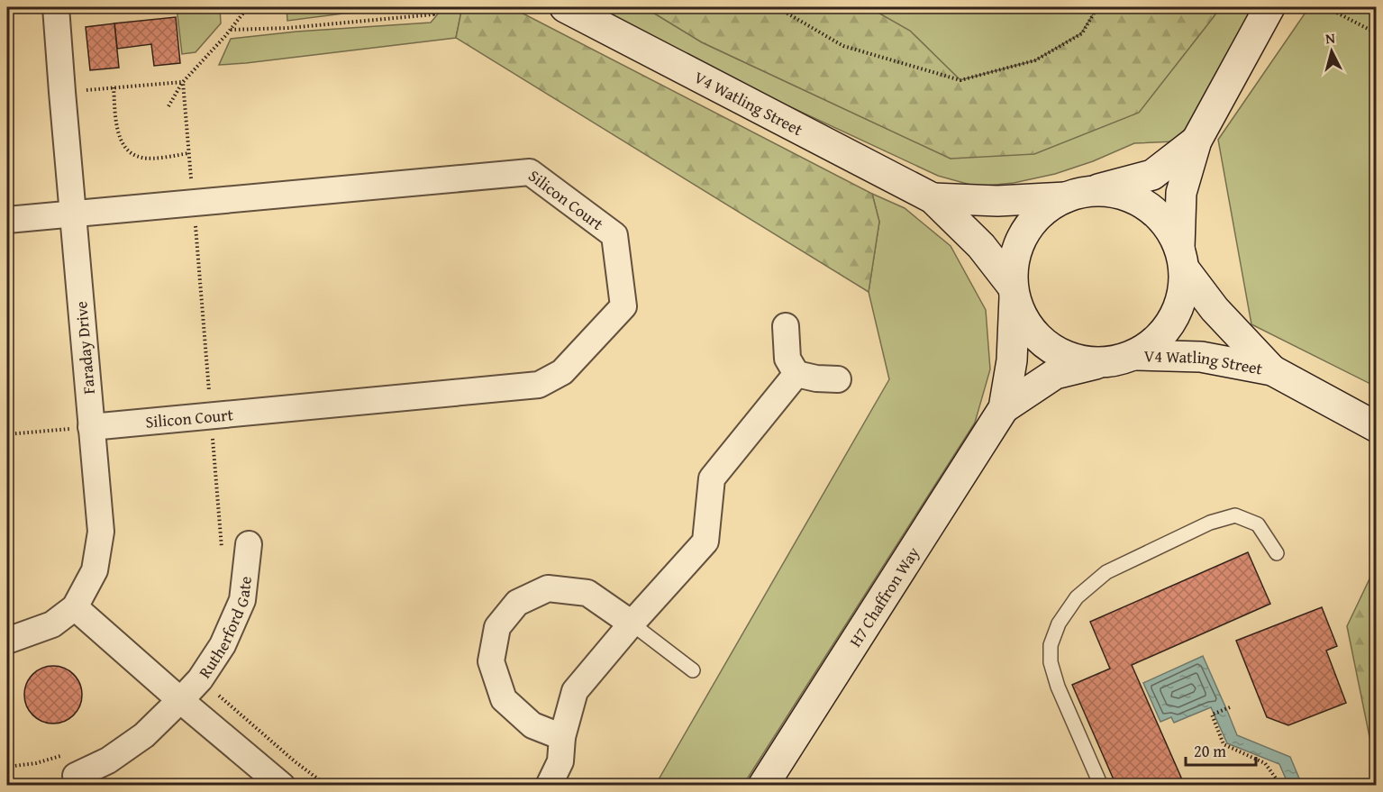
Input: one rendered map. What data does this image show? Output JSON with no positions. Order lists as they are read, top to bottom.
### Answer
{
  "streets": {
    "street": [
      "V4 Watling Street",
      "Silicon Court",
      "Faraday Drive",
      "H7 Chaffron Way",
      "Rutherford Gate"
    ]
  },
  "crossings": [
    ["V4 Watling Street", "H7 Chaffron Way"],
    ["Silicon Court", "Faraday Drive"]
  ],
  "scale_bar": "20 m",
  "north": "top"
}
